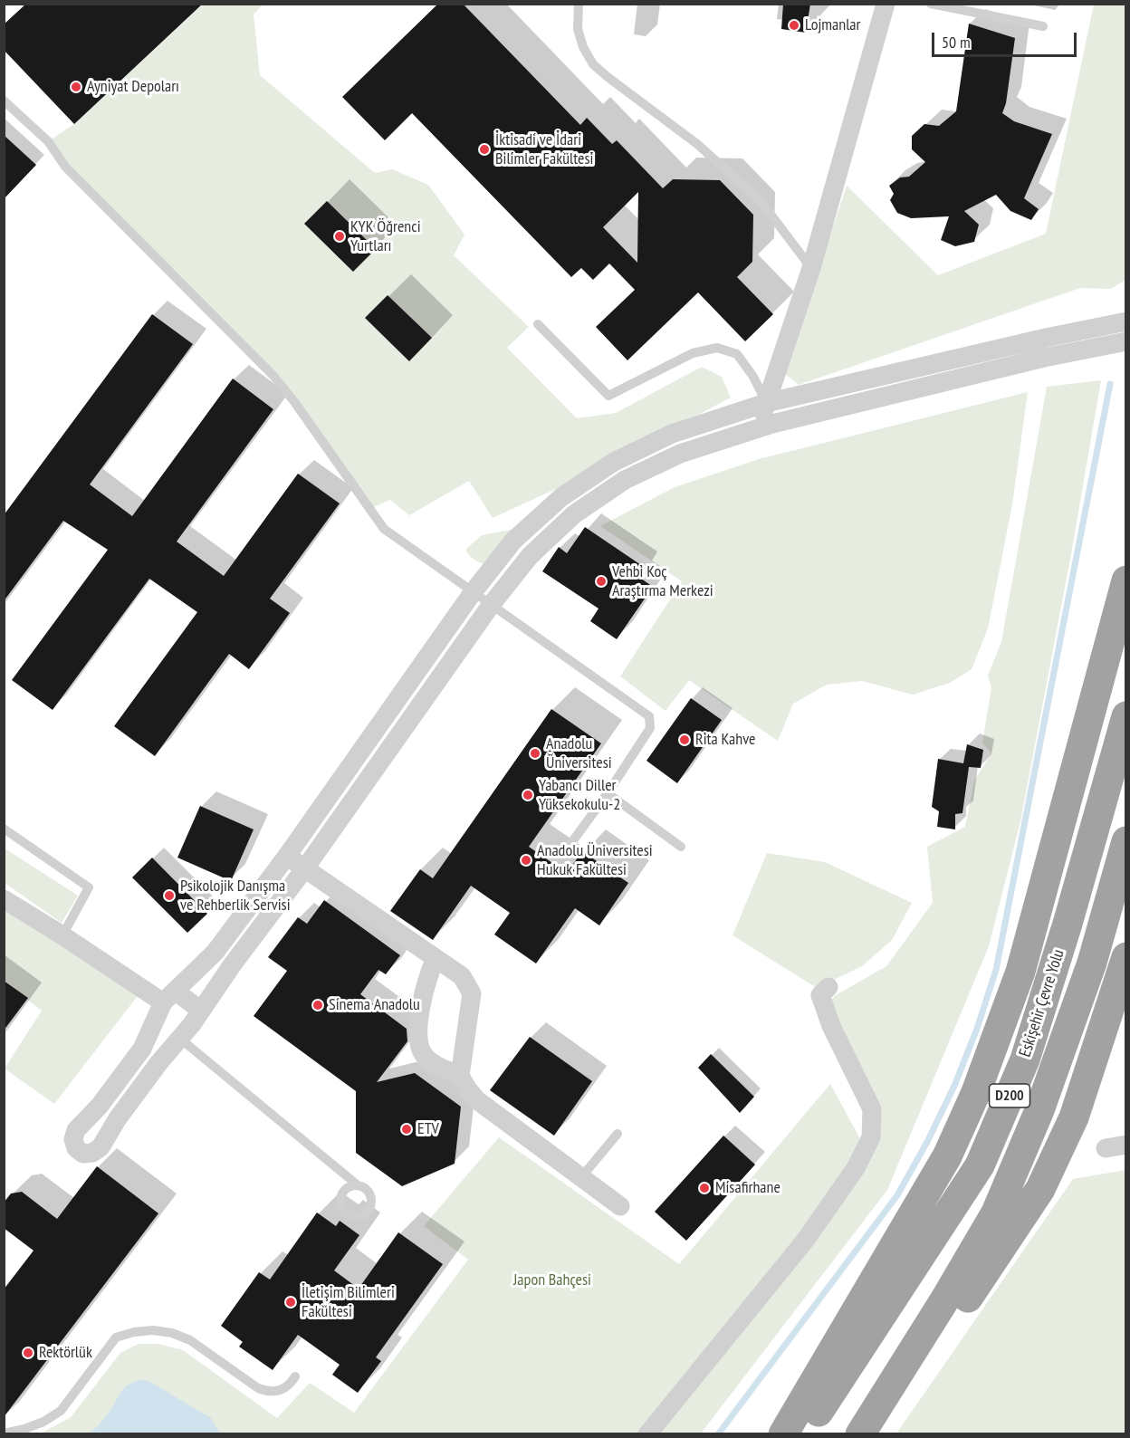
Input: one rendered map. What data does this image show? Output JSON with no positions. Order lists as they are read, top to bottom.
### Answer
{
  "streets": {
    "highway": ["Eskişehir Çevre Yolu", "D200"]
  },
  "parks": ["Japon Bahçesi"],
  "places": [
    "Lojmanlar",
    "Ayniyat Depoları",
    "İktisadi ve İdari Bilimler Fakültesi",
    "KYK Öğrenci Yurtları",
    "Vehbi Koç Araştırma Merkezi",
    "Rita Kahve",
    "Anadolu Üniversitesi",
    "Yabancı Diller Yüksekokulu-2",
    "Anadolu Üniversitesi Hukuk Fakültesi",
    "Psikolojik Danışma ve Rehberlik Servisi",
    "Sinema Anadolu",
    "ETV",
    "Misafirhane",
    "İletişim Bilimleri Fakültesi",
    "Rektörlük"
  ],
  "scale_bar": "50 m"
}
